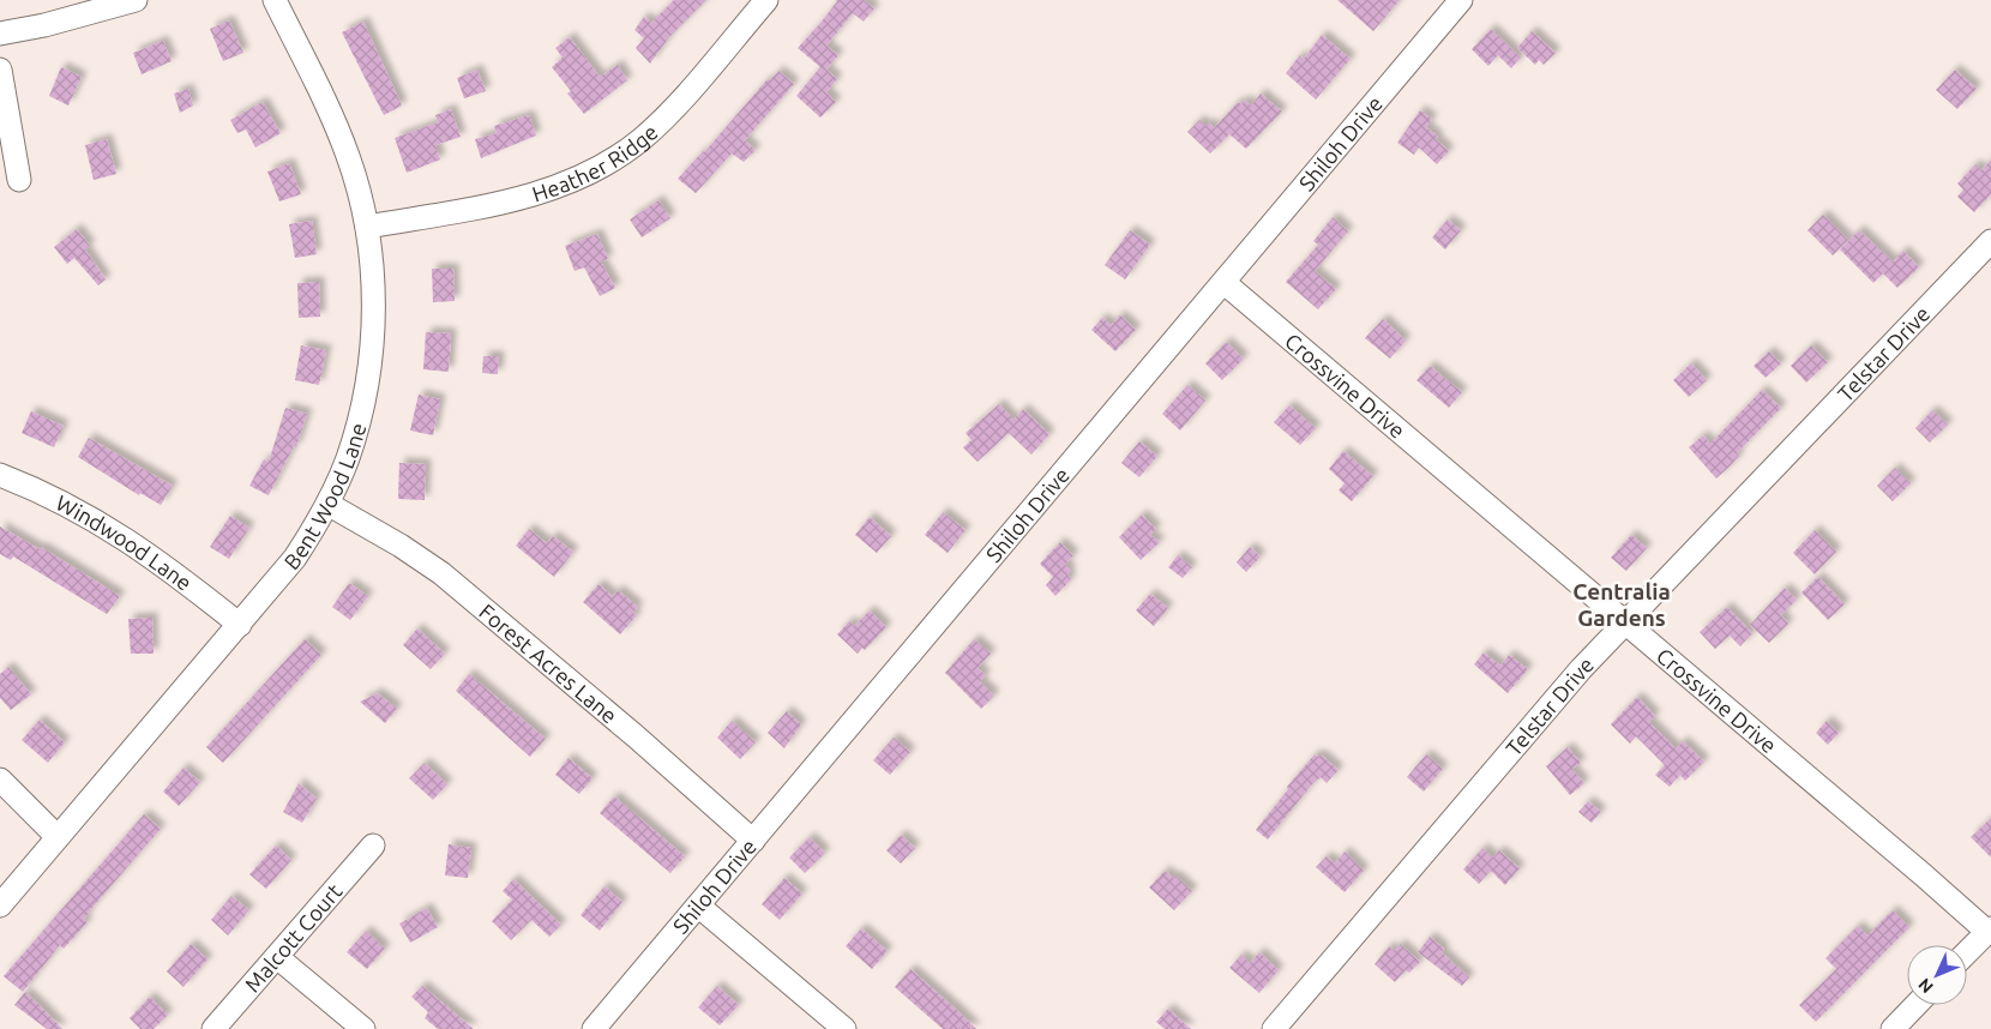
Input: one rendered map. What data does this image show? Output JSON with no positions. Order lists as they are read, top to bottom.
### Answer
{
  "streets": {
    "street": [
      "Shiloh Drive",
      "Heather Ridge",
      "Telstar Drive",
      "Crossvine Drive",
      "Bent Wood Lane",
      "Windwood Lane",
      "Forest Acres Lane",
      "Malcott Court"
    ]
  },
  "crossings": [
    ["Shiloh Drive", "Crossvine Drive"],
    ["Shiloh Drive", "Forest Acres Lane"],
    ["Heather Ridge", "Bent Wood Lane"],
    ["Telstar Drive", "Crossvine Drive"],
    ["Bent Wood Lane", "Windwood Lane"],
    ["Bent Wood Lane", "Forest Acres Lane"]
  ],
  "districts": ["Centralia Gardens"],
  "north": "bottom left"
}
